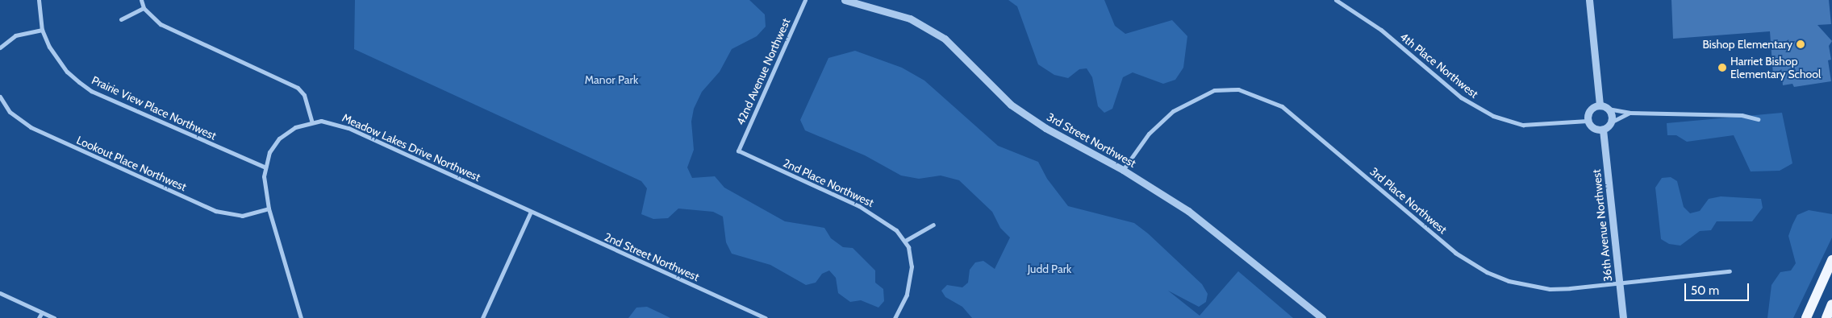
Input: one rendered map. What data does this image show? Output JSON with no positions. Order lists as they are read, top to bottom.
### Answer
{
  "streets": {
    "street": [
      "4th Place Northwest",
      "42nd Avenue Northwest",
      "Prairie View Place Northwest",
      "3rd Street Northwest",
      "Meadow Lakes Drive Northwest",
      "Lookout Place Northwest",
      "2nd Place Northwest",
      "3rd Place Northwest",
      "36th Avenue Northwest",
      "2nd Street Northwest"
    ]
  },
  "crossings": [
    ["4th Place Northwest", "36th Avenue Northwest"],
    ["42nd Avenue Northwest", "2nd Place Northwest"],
    ["Prairie View Place Northwest", "Meadow Lakes Drive Northwest"],
    ["3rd Street Northwest", "3rd Place Northwest"],
    ["Meadow Lakes Drive Northwest", "Lookout Place Northwest"],
    ["Meadow Lakes Drive Northwest", "2nd Street Northwest"],
    ["3rd Place Northwest", "36th Avenue Northwest"]
  ],
  "parks": ["Manor Park", "Judd Park"],
  "places": ["Bishop Elementary", "Harriet Bishop Elementary School"],
  "scale_bar": "50 m"
}
